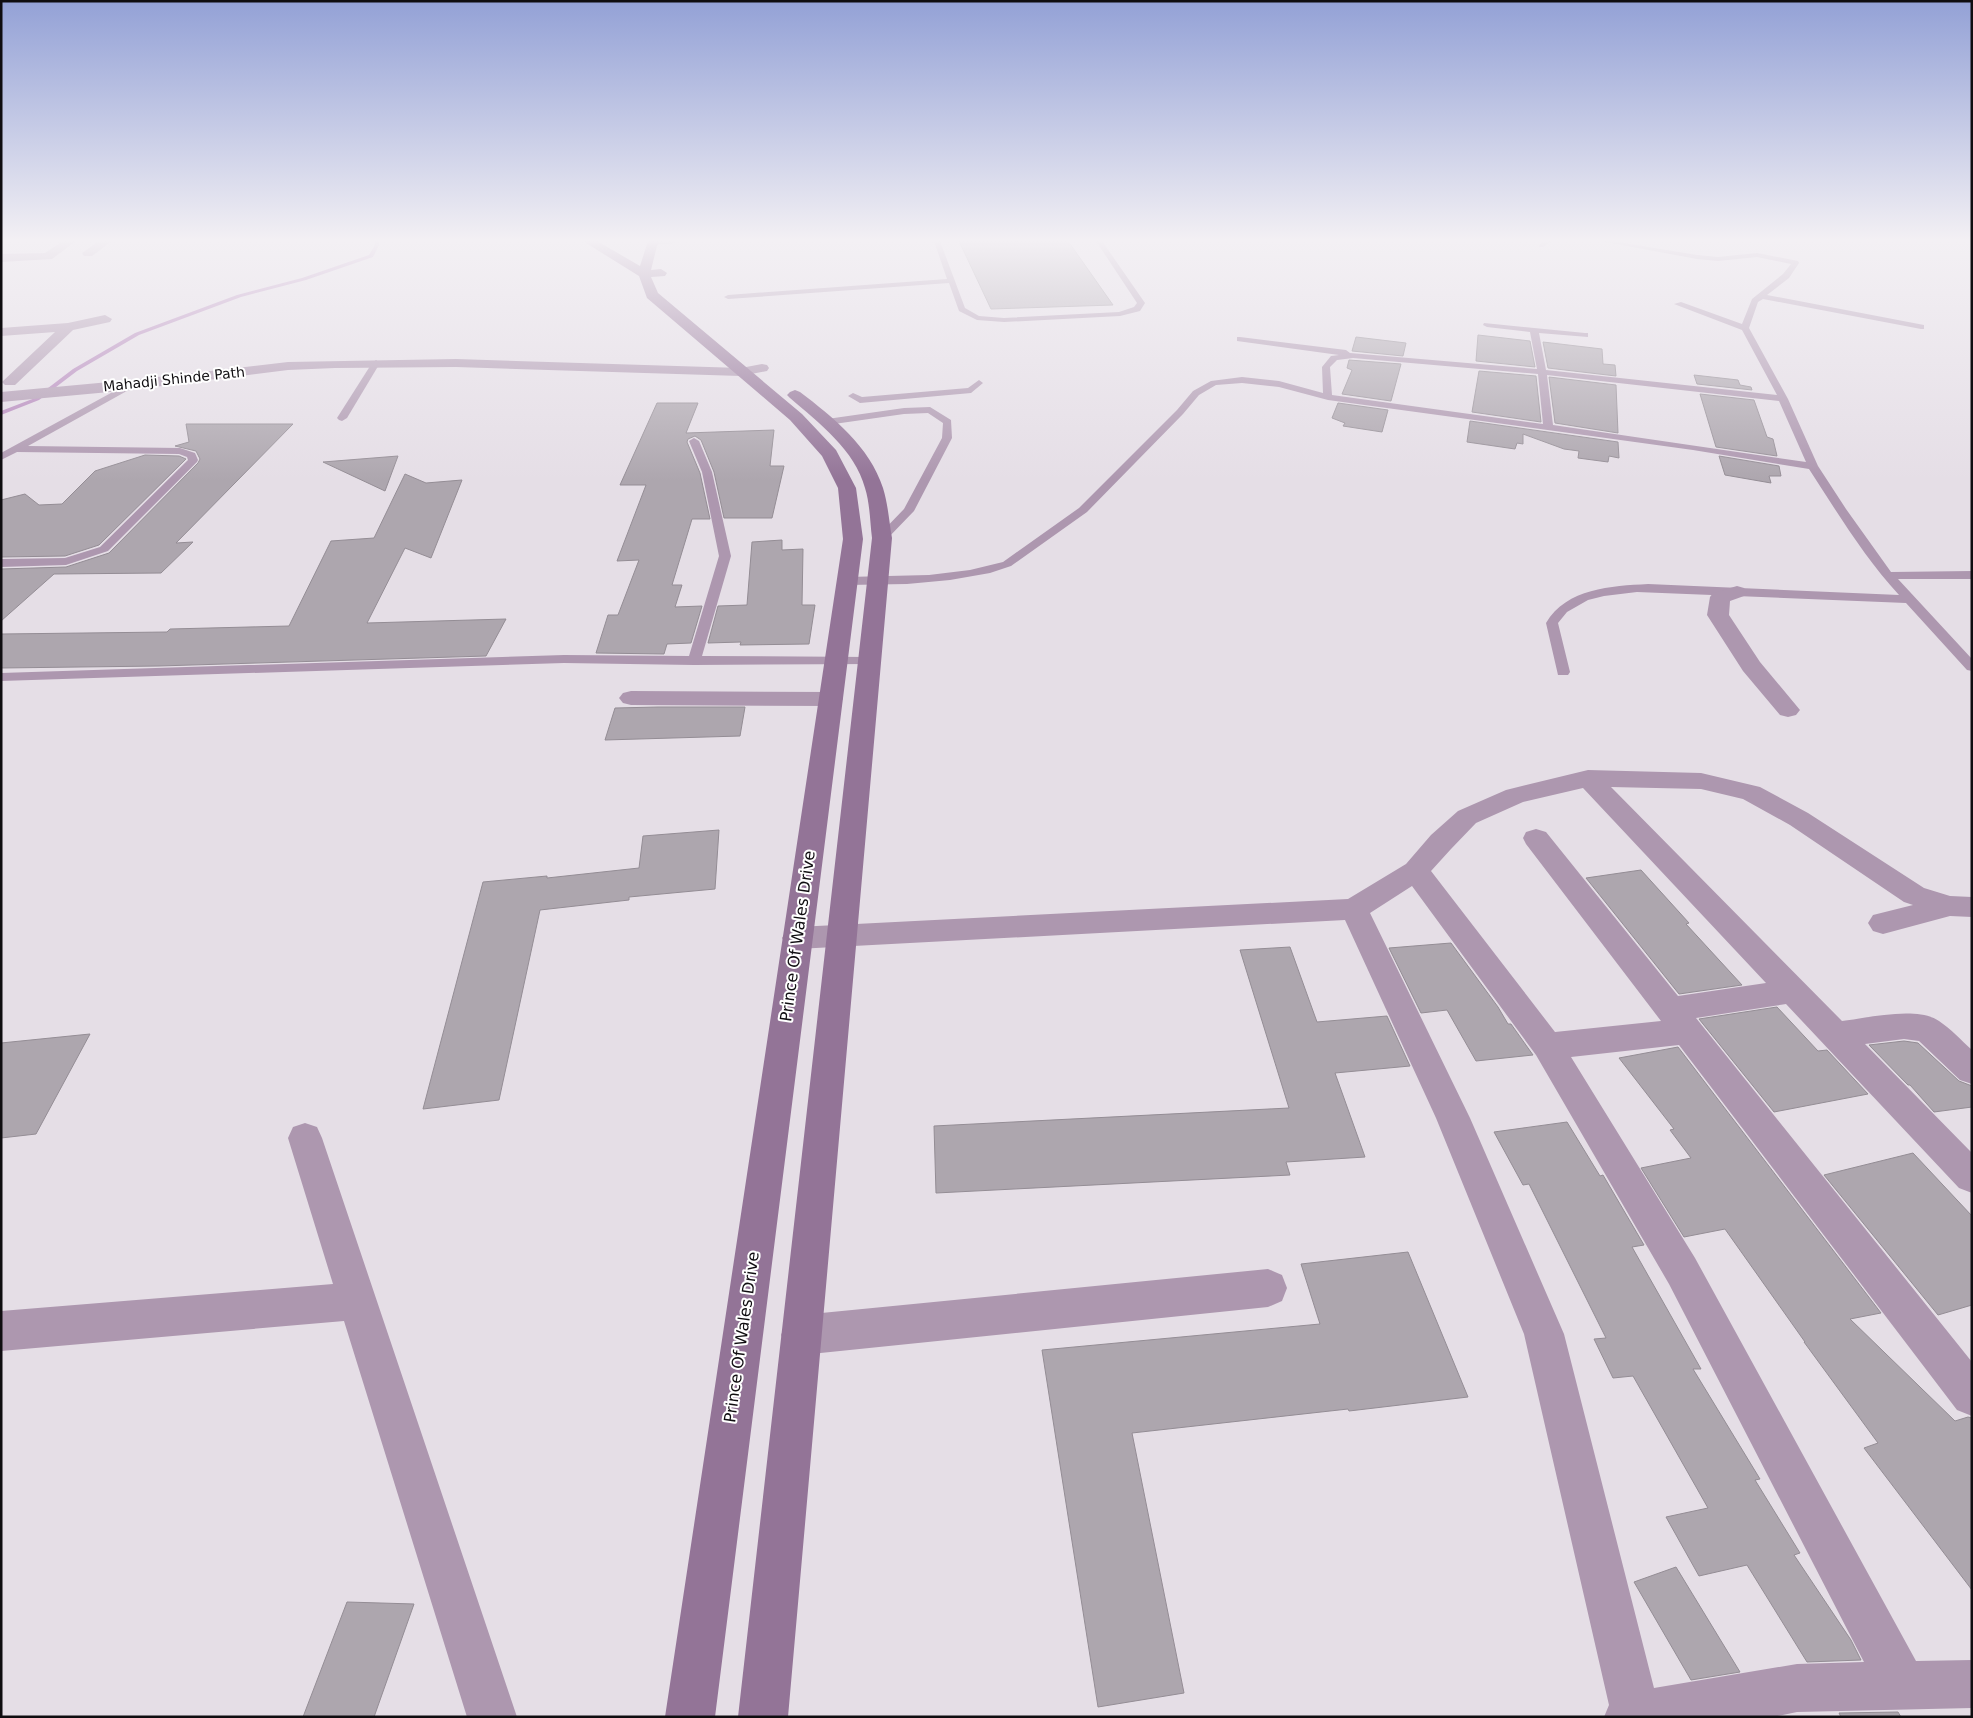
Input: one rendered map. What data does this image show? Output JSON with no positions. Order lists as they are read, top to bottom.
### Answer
{
  "streets": {
    "street": ["Mahadji Shinde Path", "Prince Of Wales Drive"]
  },
  "crossings": [
    ["Mahadji Shinde Path", "Prince Of Wales Drive"]
  ]
}
